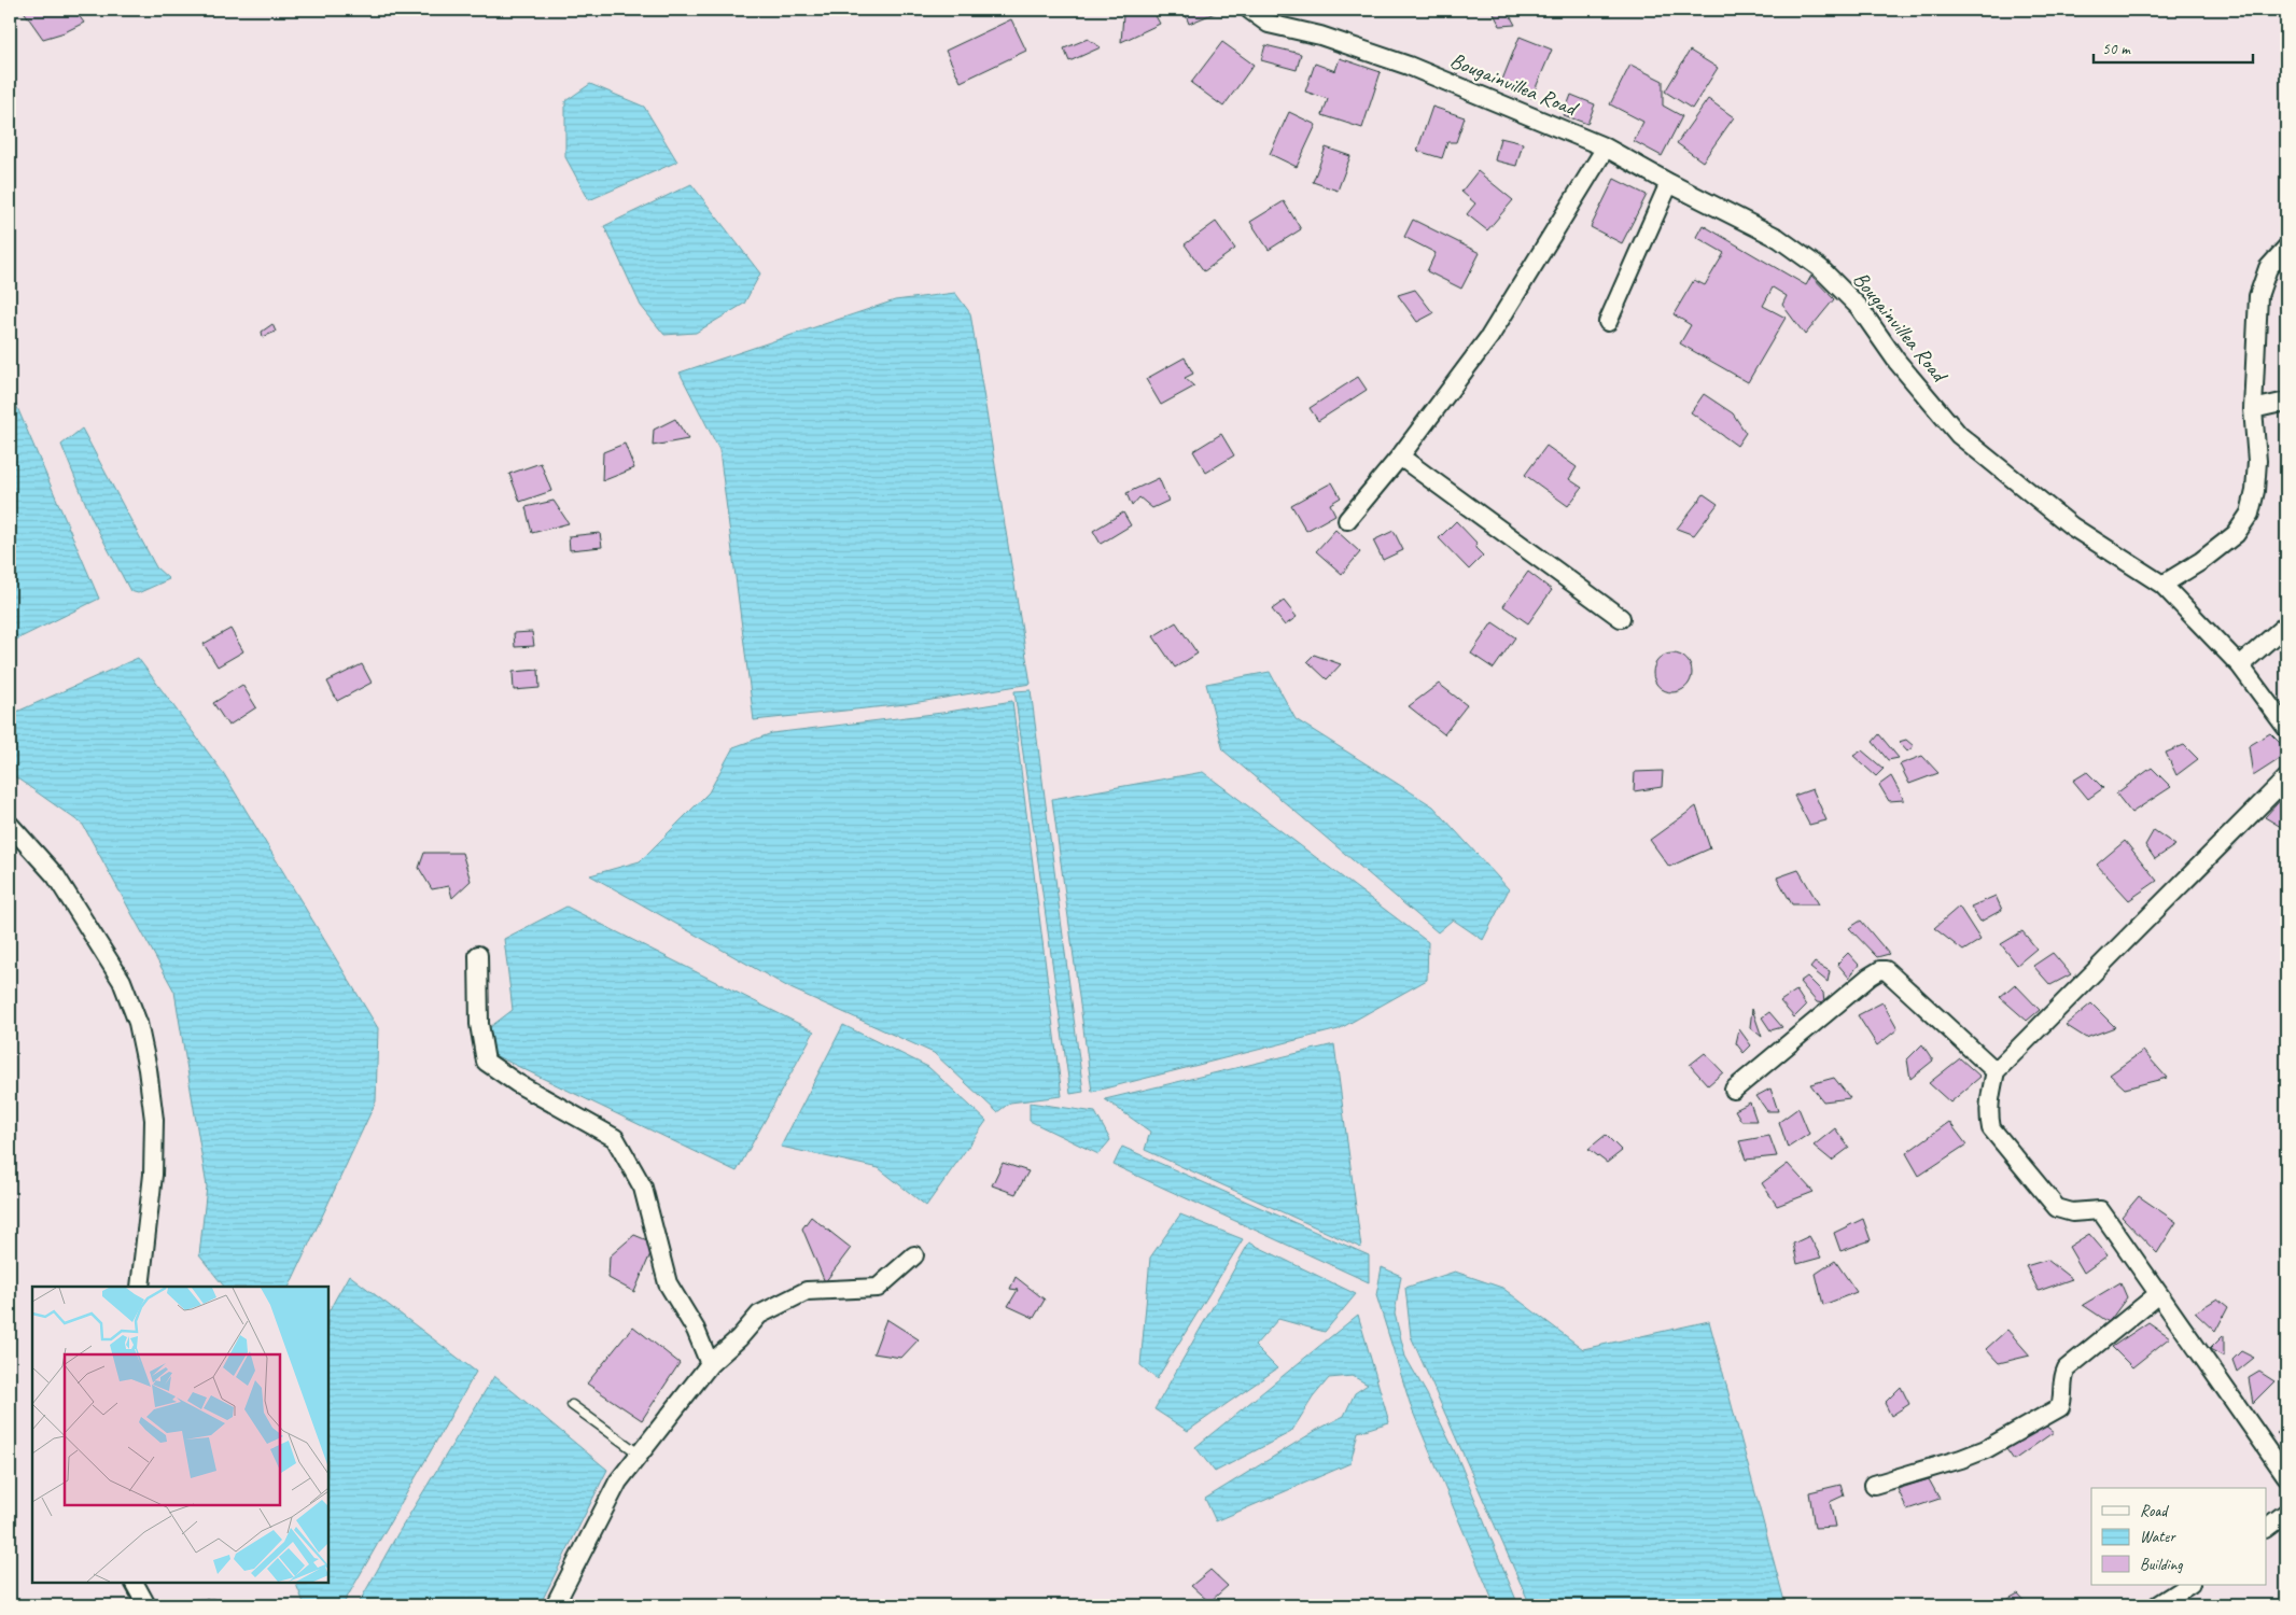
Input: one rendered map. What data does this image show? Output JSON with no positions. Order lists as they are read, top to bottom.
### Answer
{
  "streets": {
    "street": ["Bougainvillea Road"]
  },
  "legend": ["Road", "Water", "Building"],
  "scale_bar": "50 m"
}
